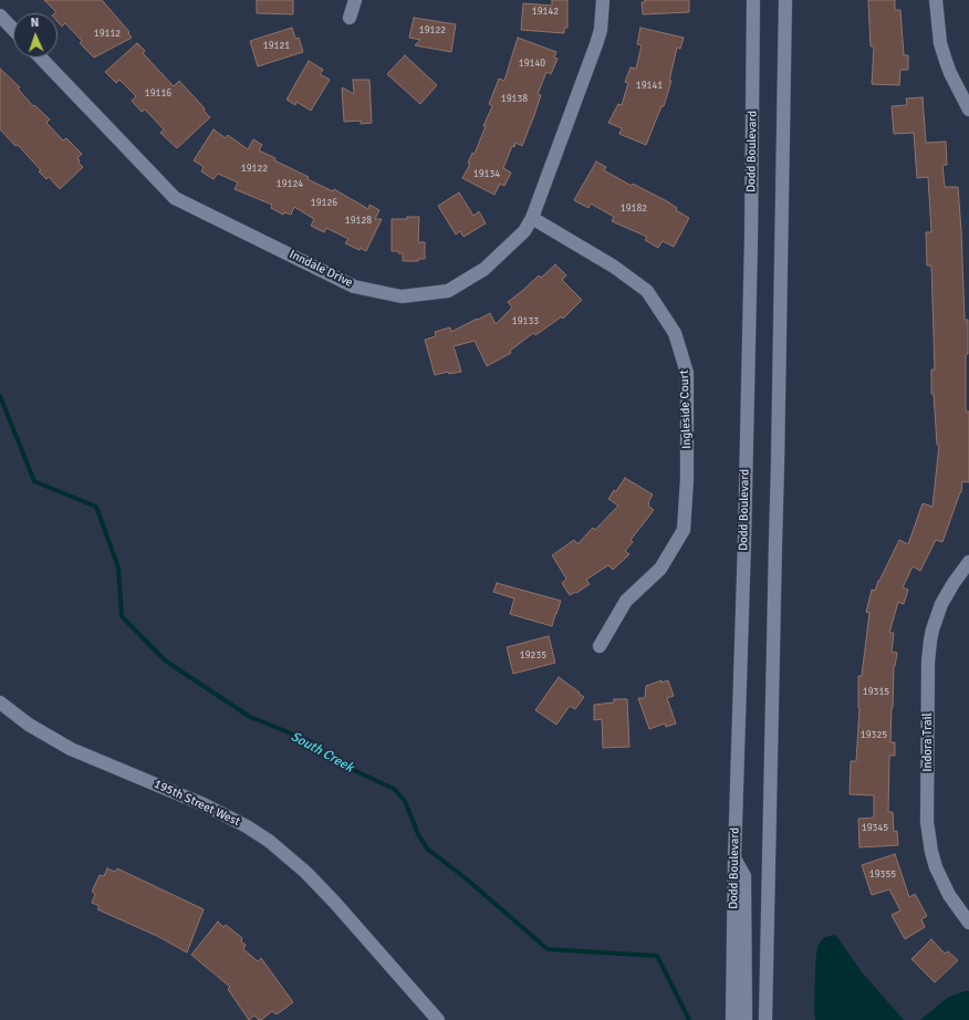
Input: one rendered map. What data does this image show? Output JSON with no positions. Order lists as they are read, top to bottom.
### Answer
{
  "streets": {
    "street": [
      "Dodd Boulevard",
      "Inndale Drive",
      "Ingleside Court",
      "Indora Trail",
      "195th Street West"
    ]
  },
  "crossings": [
    ["Inndale Drive", "Ingleside Court"]
  ],
  "water": ["South Creek"],
  "house_numbers": [
    "19142",
    "19122",
    "19112",
    "19121",
    "19140",
    "19141",
    "19116",
    "19138",
    "19122",
    "19134",
    "19124",
    "19126",
    "19182",
    "19128",
    "19133",
    "19235",
    "19315",
    "19325",
    "19345",
    "19355"
  ],
  "north": "top"
}
